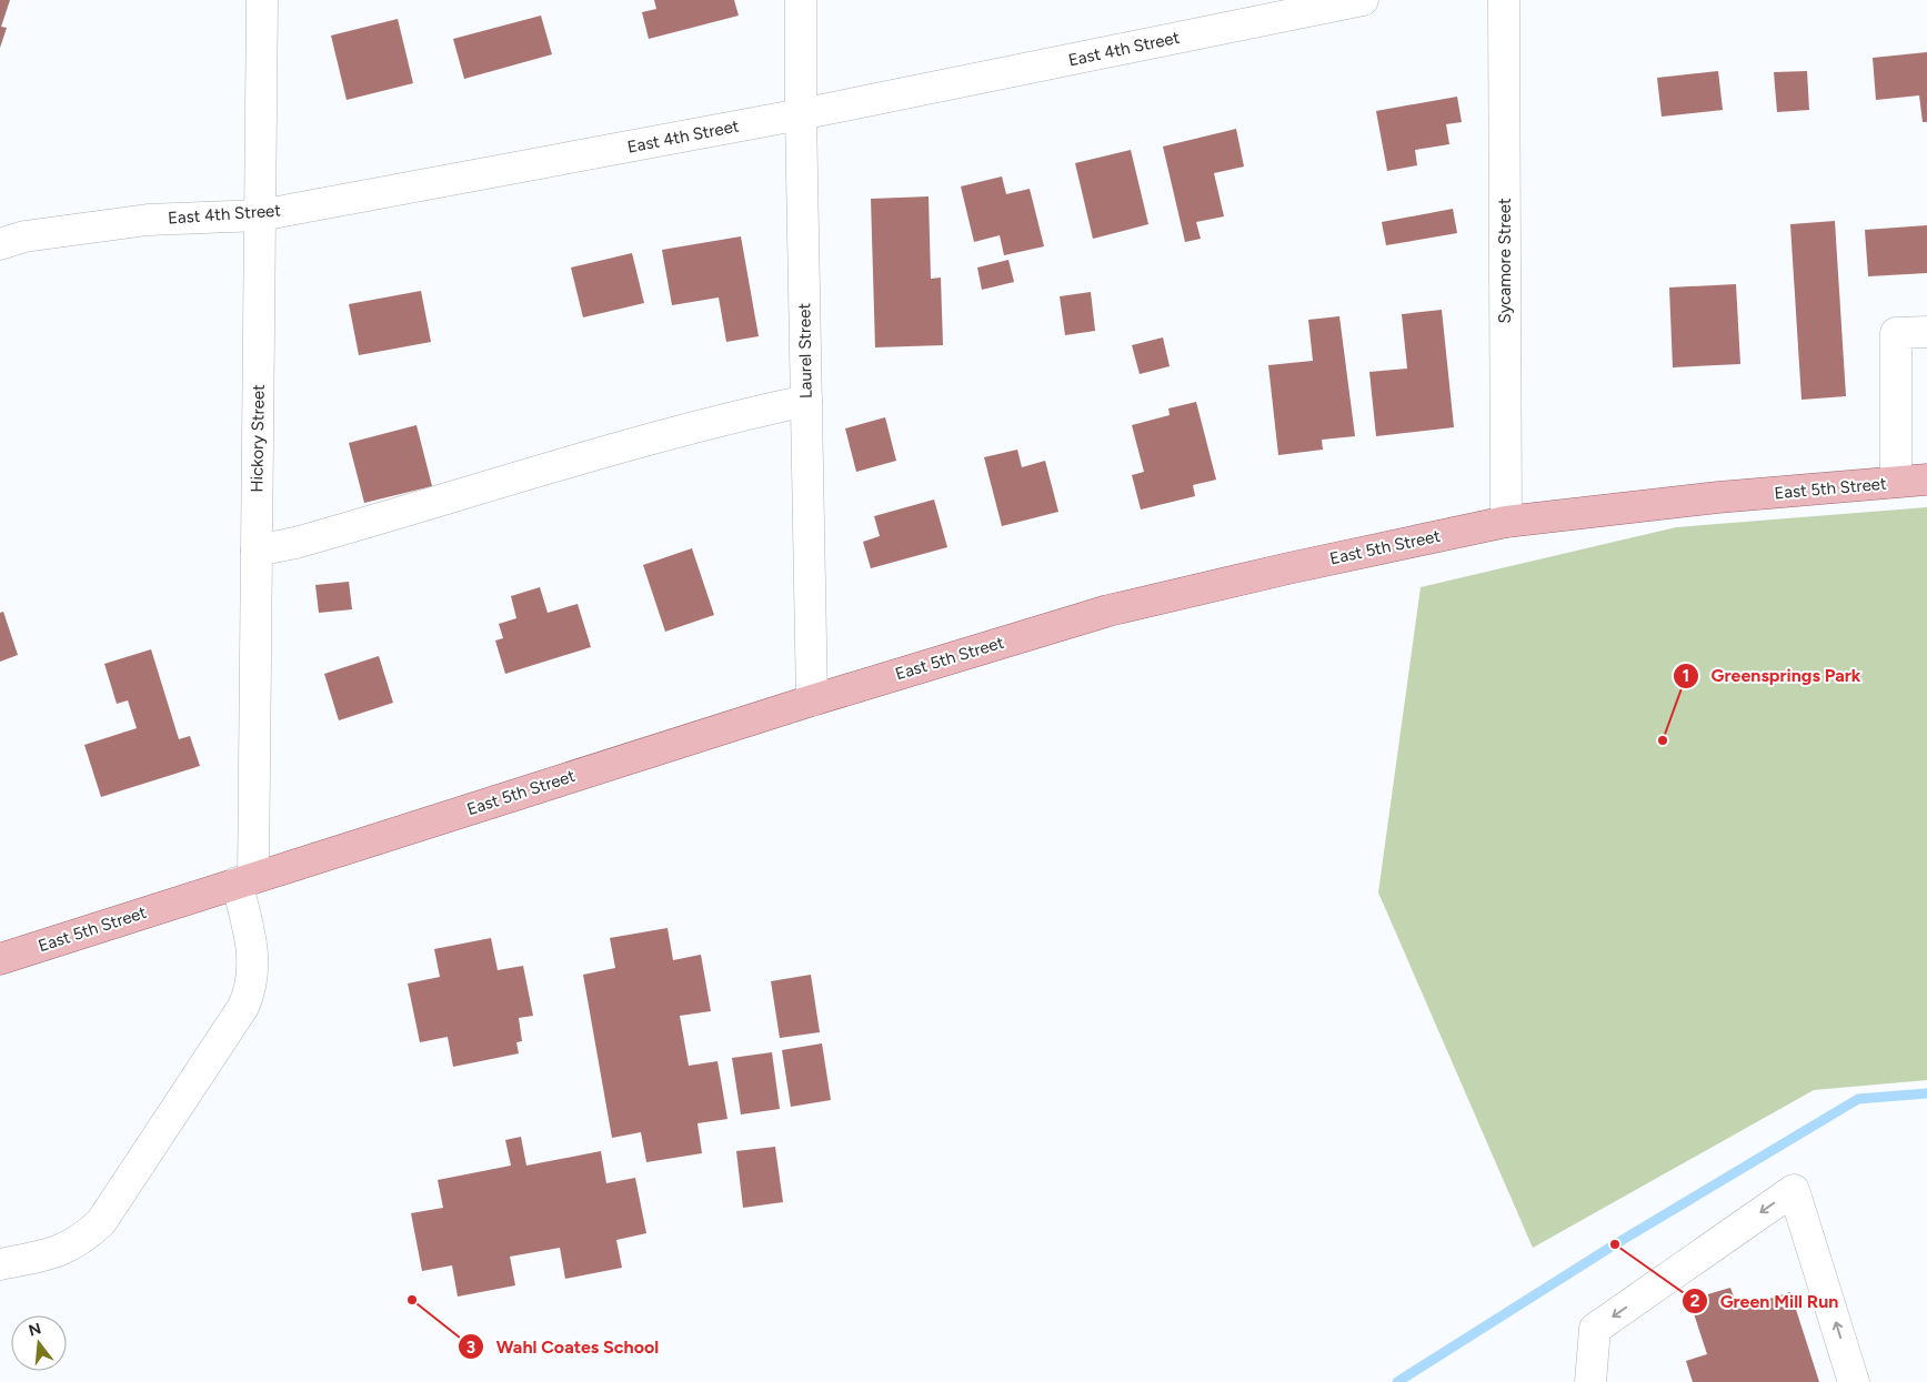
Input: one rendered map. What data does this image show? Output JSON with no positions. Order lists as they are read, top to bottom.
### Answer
{
  "streets": {
    "main road": ["East 5th Street"],
    "street": [
      "East 4th Street",
      "Sycamore Street",
      "Laurel Street",
      "Hickory Street"
    ]
  },
  "crossings": [
    ["East 4th Street", "Laurel Street"],
    ["East 4th Street", "Hickory Street"],
    ["Sycamore Street", "East 5th Street"],
    ["Laurel Street", "East 5th Street"],
    ["Hickory Street", "East 5th Street"]
  ],
  "places": ["Greensprings Park", "Green Mill Run", "Wahl Coates School"],
  "north": "top"
}
